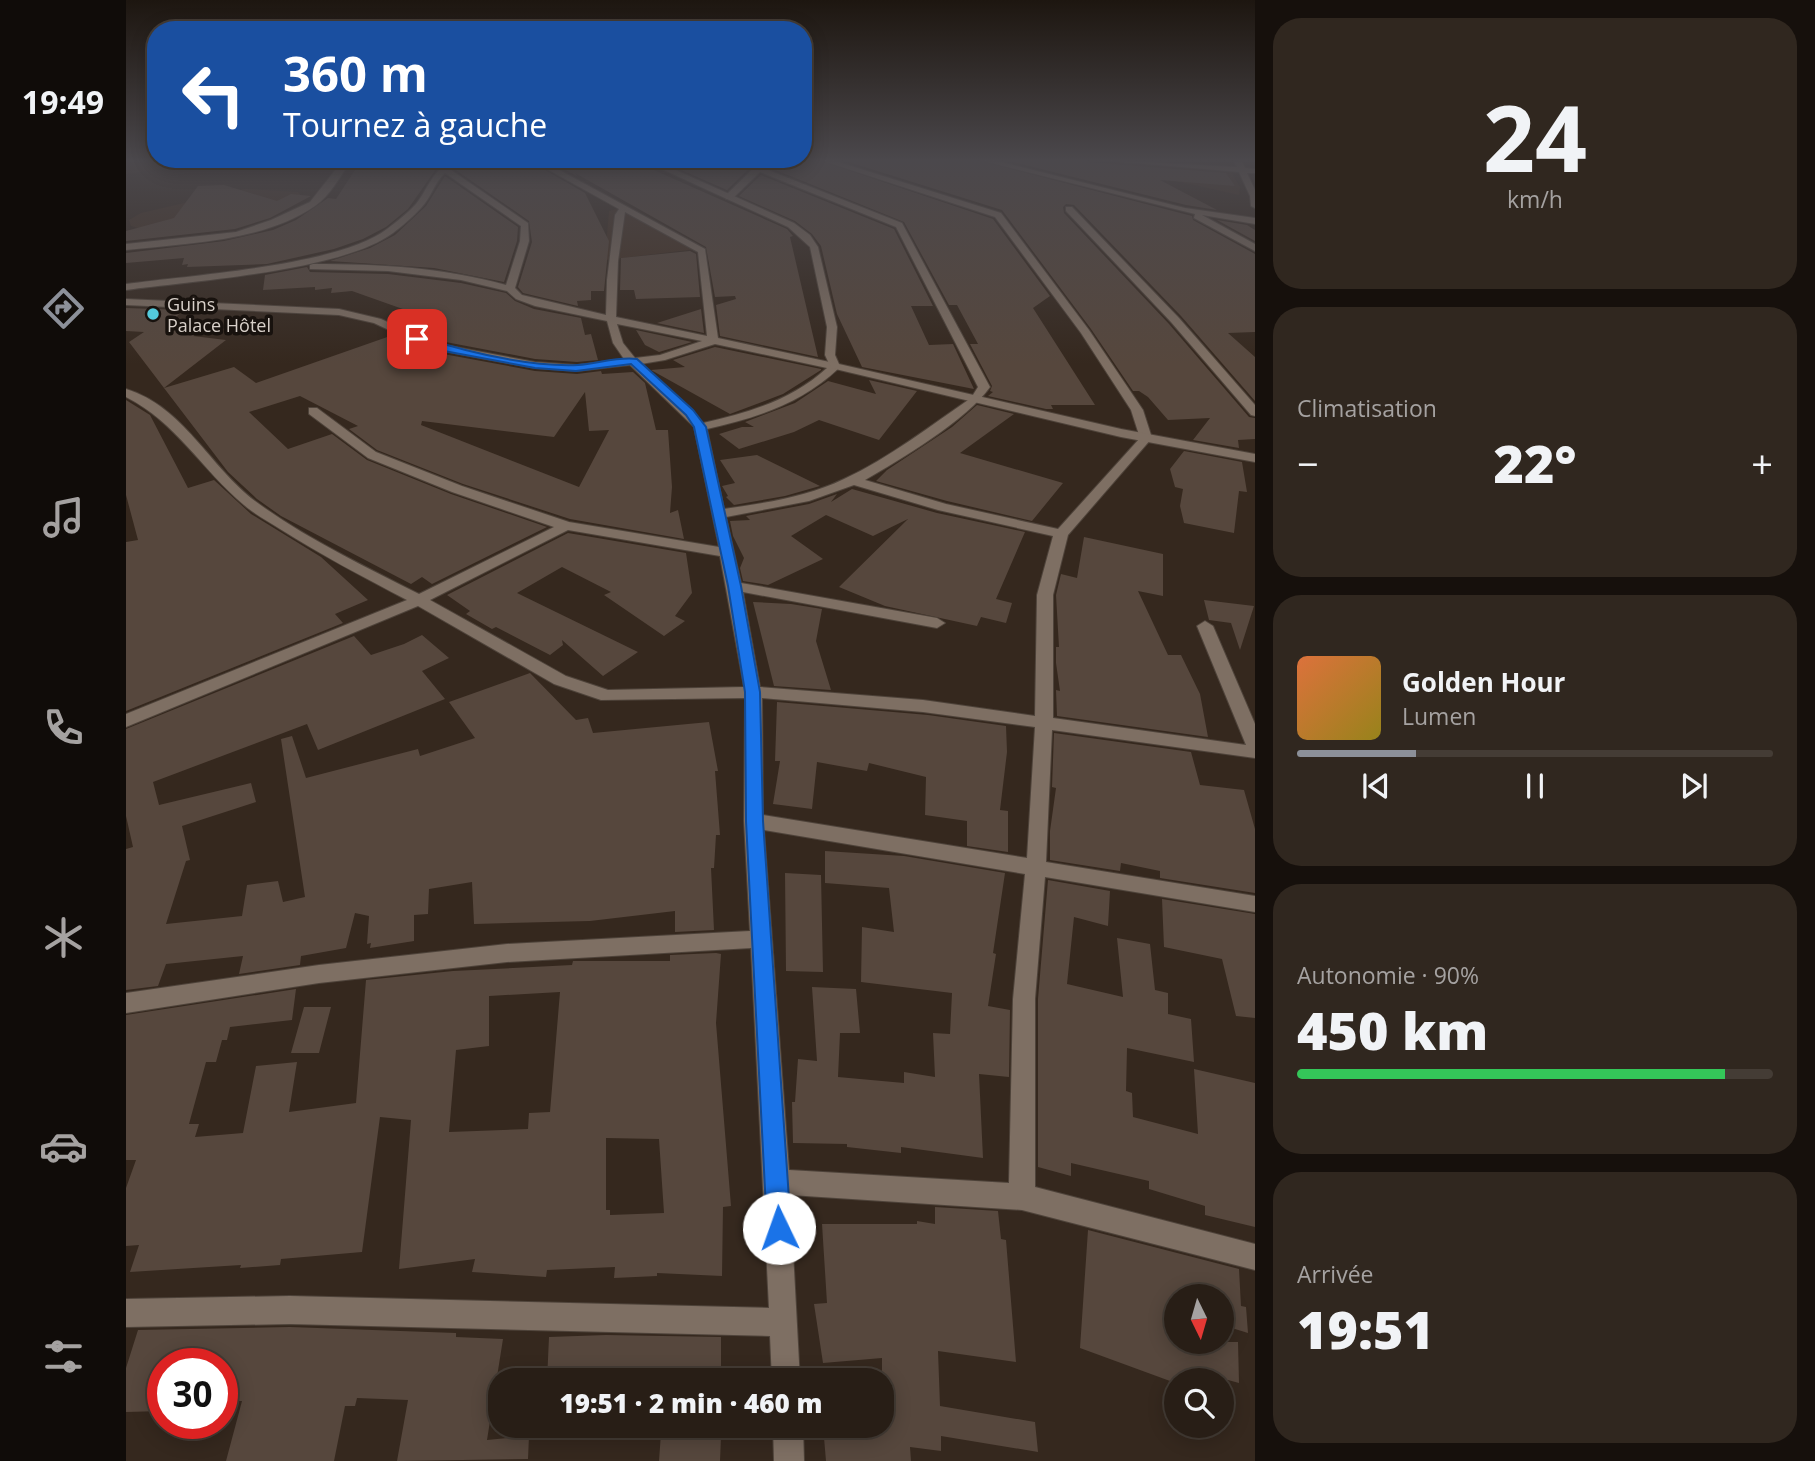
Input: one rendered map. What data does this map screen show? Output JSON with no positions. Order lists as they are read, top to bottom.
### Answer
{
  "places": ["Guins Palace Hôtel"],
  "north": "bottom",
  "page": {
    "tabs": "19:49",
    "tile": [
      ["24", "km/h"],
      "Climatisation",
      ["Autonomie · 90%", "450 km"],
      ["Arrivée", "19:51"]
    ],
    "turn": ["360 m", "Tournez à gauche"],
    "heat": ["−", "22°", "+"],
    "song": ["Golden Hour", "Lumen"],
    "limit": "30",
    "trip": "19:51 · 2 min · 460 m"
  }
}
